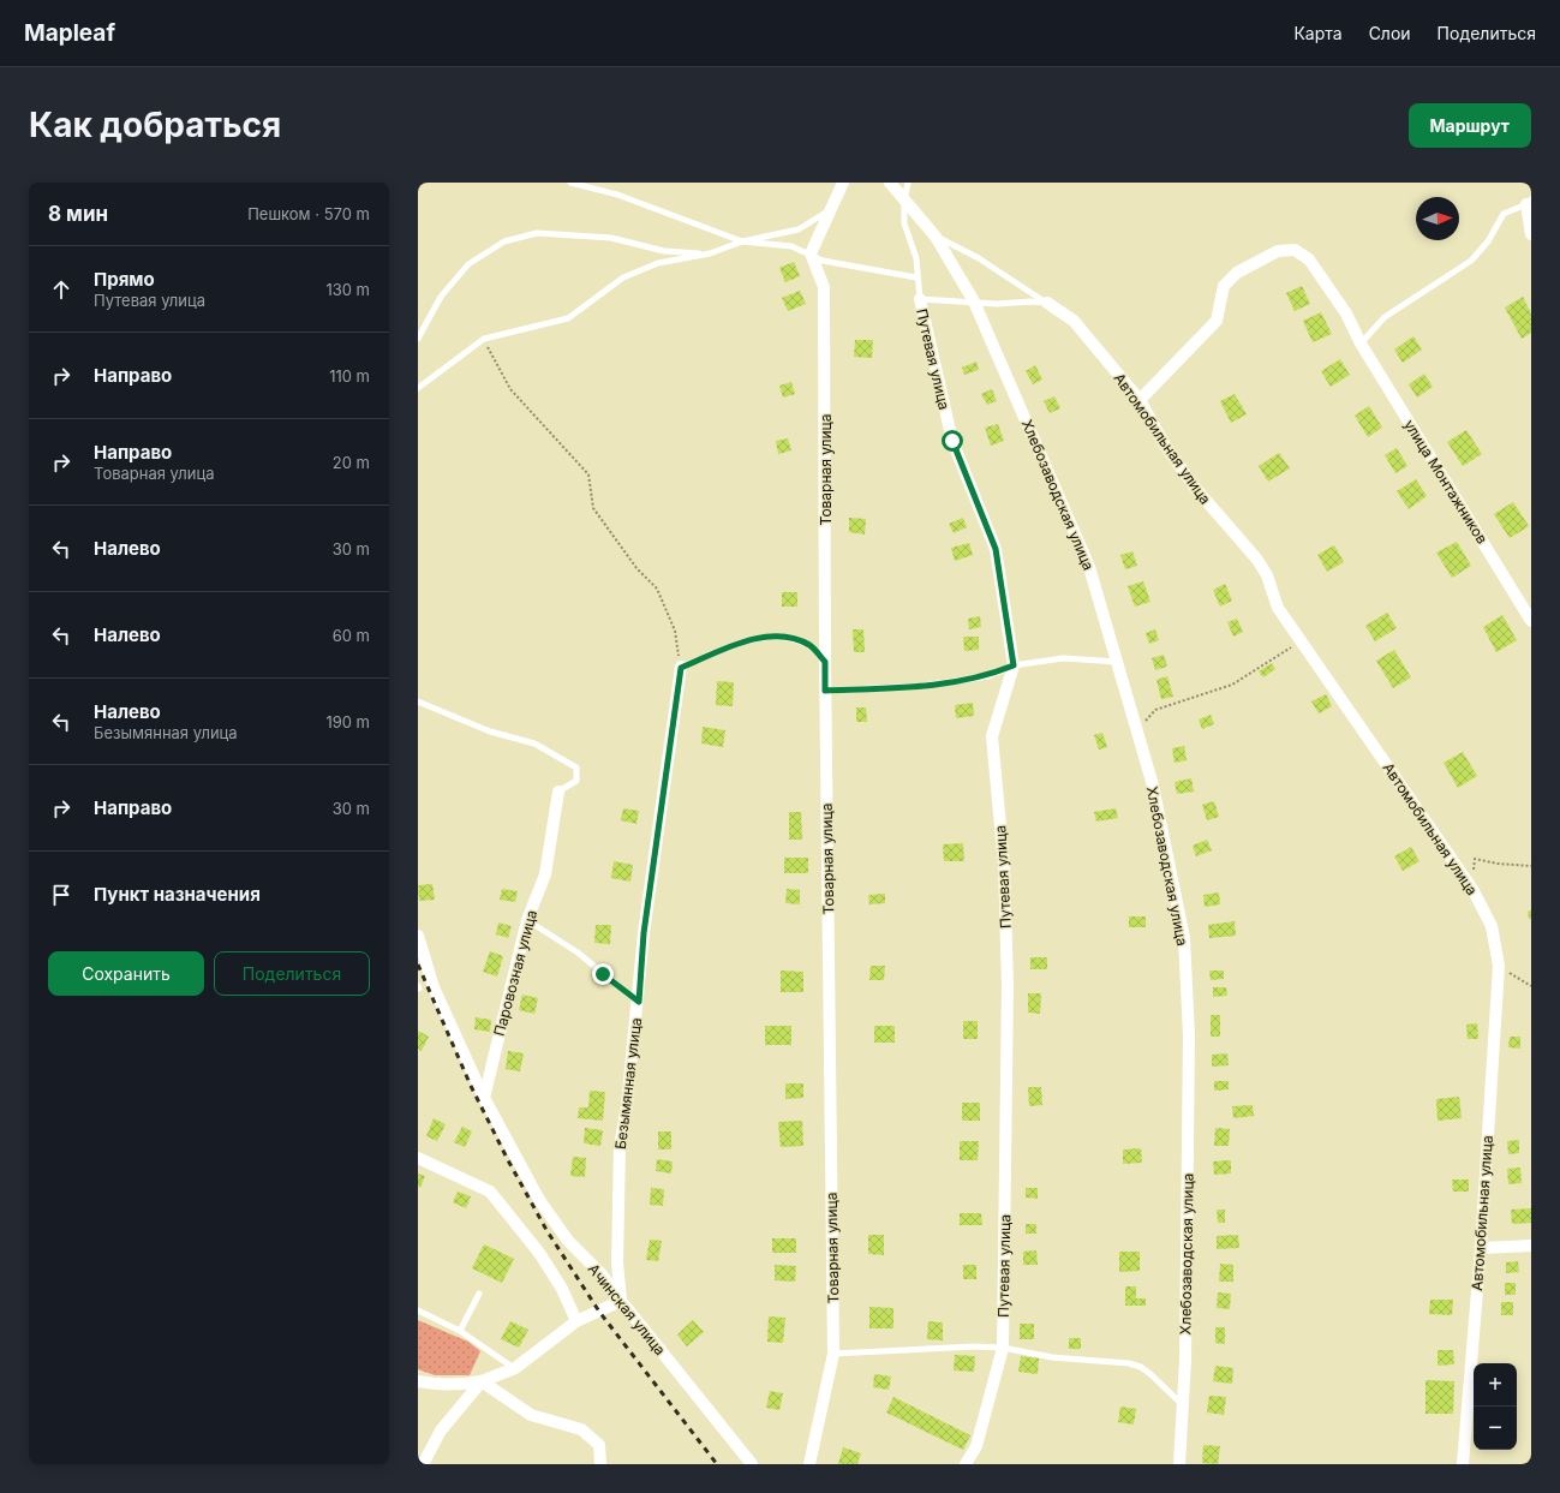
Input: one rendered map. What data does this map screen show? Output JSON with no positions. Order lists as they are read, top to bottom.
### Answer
{
  "streets": {
    "street": [
      "Путевая улица",
      "Автомобильная улица",
      "Товарная улица",
      "улица Монтажников",
      "Хлебозаводская улица",
      "Паровозная улица",
      "Безымянная улица",
      "Ачинская улица"
    ]
  },
  "crossings": [
    ["Автомобильная улица", "улица Монтажников"],
    ["Паровозная улица", "Ачинская улица"],
    ["Безымянная улица", "Ачинская улица"]
  ],
  "north": "right",
  "page": {
    "header": "Mapleaf",
    "nav": ["Карта", "Слои", "Поделиться"],
    "buttons": [
      "Маршрут",
      ["Сохранить", "Поделиться"]
    ],
    "title": "Как добраться",
    "heading": ["8 мин", "Пешком · 570 m"],
    "list": [
      ["Прямо", "Путевая улица", "130 m"],
      ["Направо", "110 m"],
      ["Направо", "Товарная улица", "20 m"],
      ["Налево", "30 m"],
      ["Налево", "60 m"],
      ["Налево", "Безымянная улица", "190 m"],
      ["Направо", "30 m"],
      "Пункт назначения"
    ],
    "map_buttons": ["+", "−"]
  }
}
